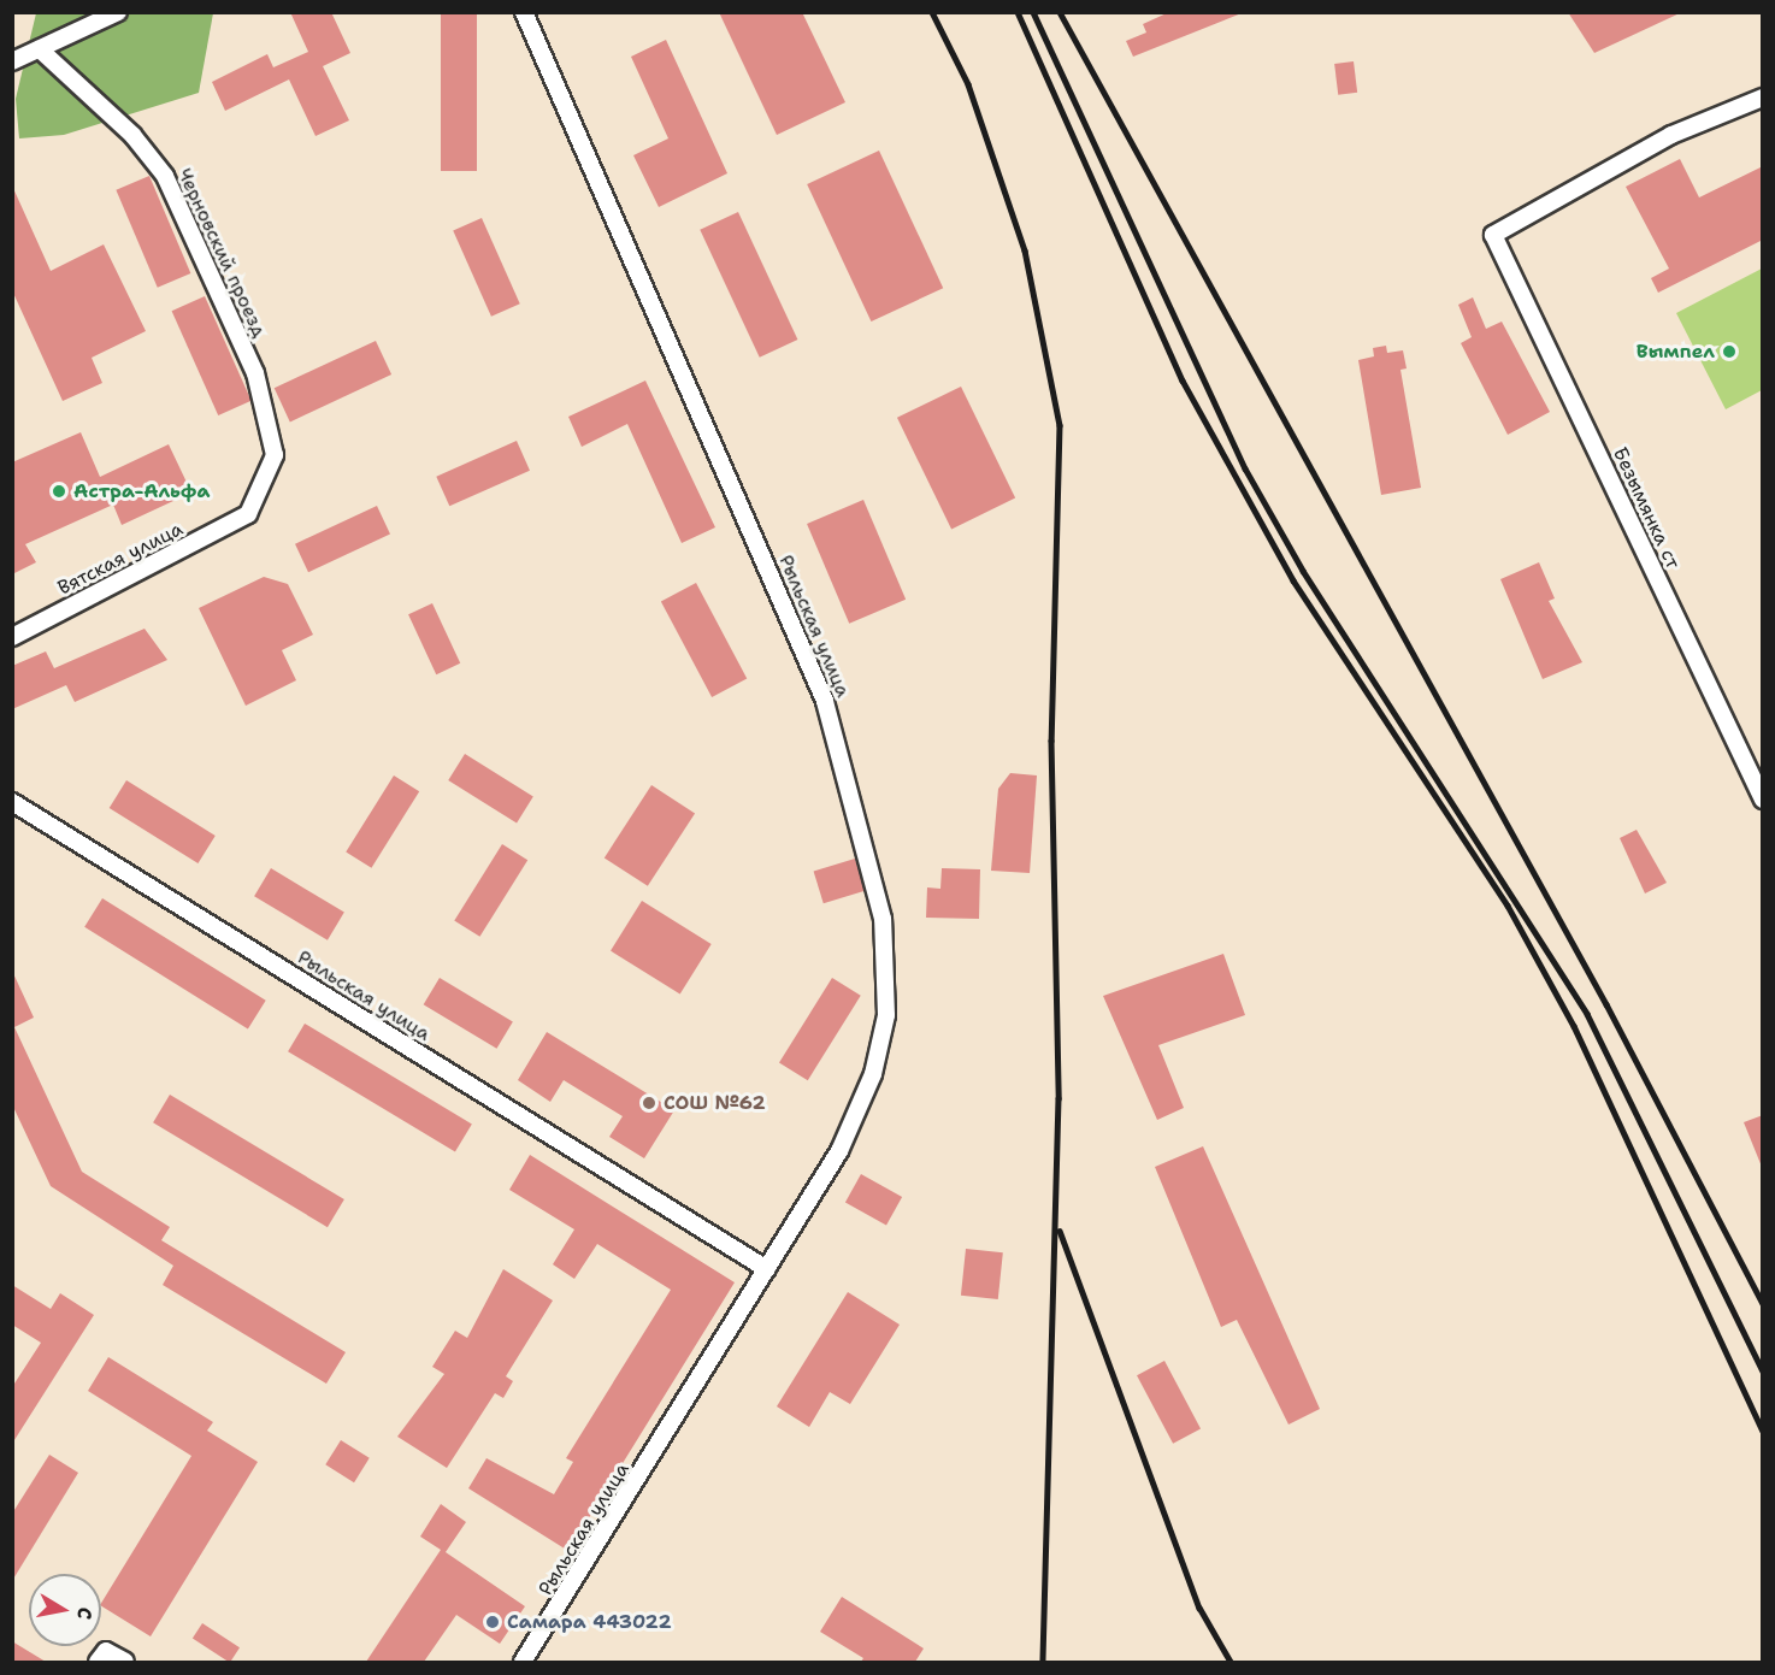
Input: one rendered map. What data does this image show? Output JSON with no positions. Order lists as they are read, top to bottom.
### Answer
{
  "streets": {
    "street": [
      "Черновский проезд",
      "Безымянка ст",
      "Вятская улица",
      "Рыльская улица"
    ]
  },
  "crossings": [
    ["Черновский проезд", "Вятская улица"]
  ],
  "places": [
    "Вымпел",
    "Астра-Альфа",
    "СОШ №62",
    "Самара 443022"
  ],
  "north": "right"
}
